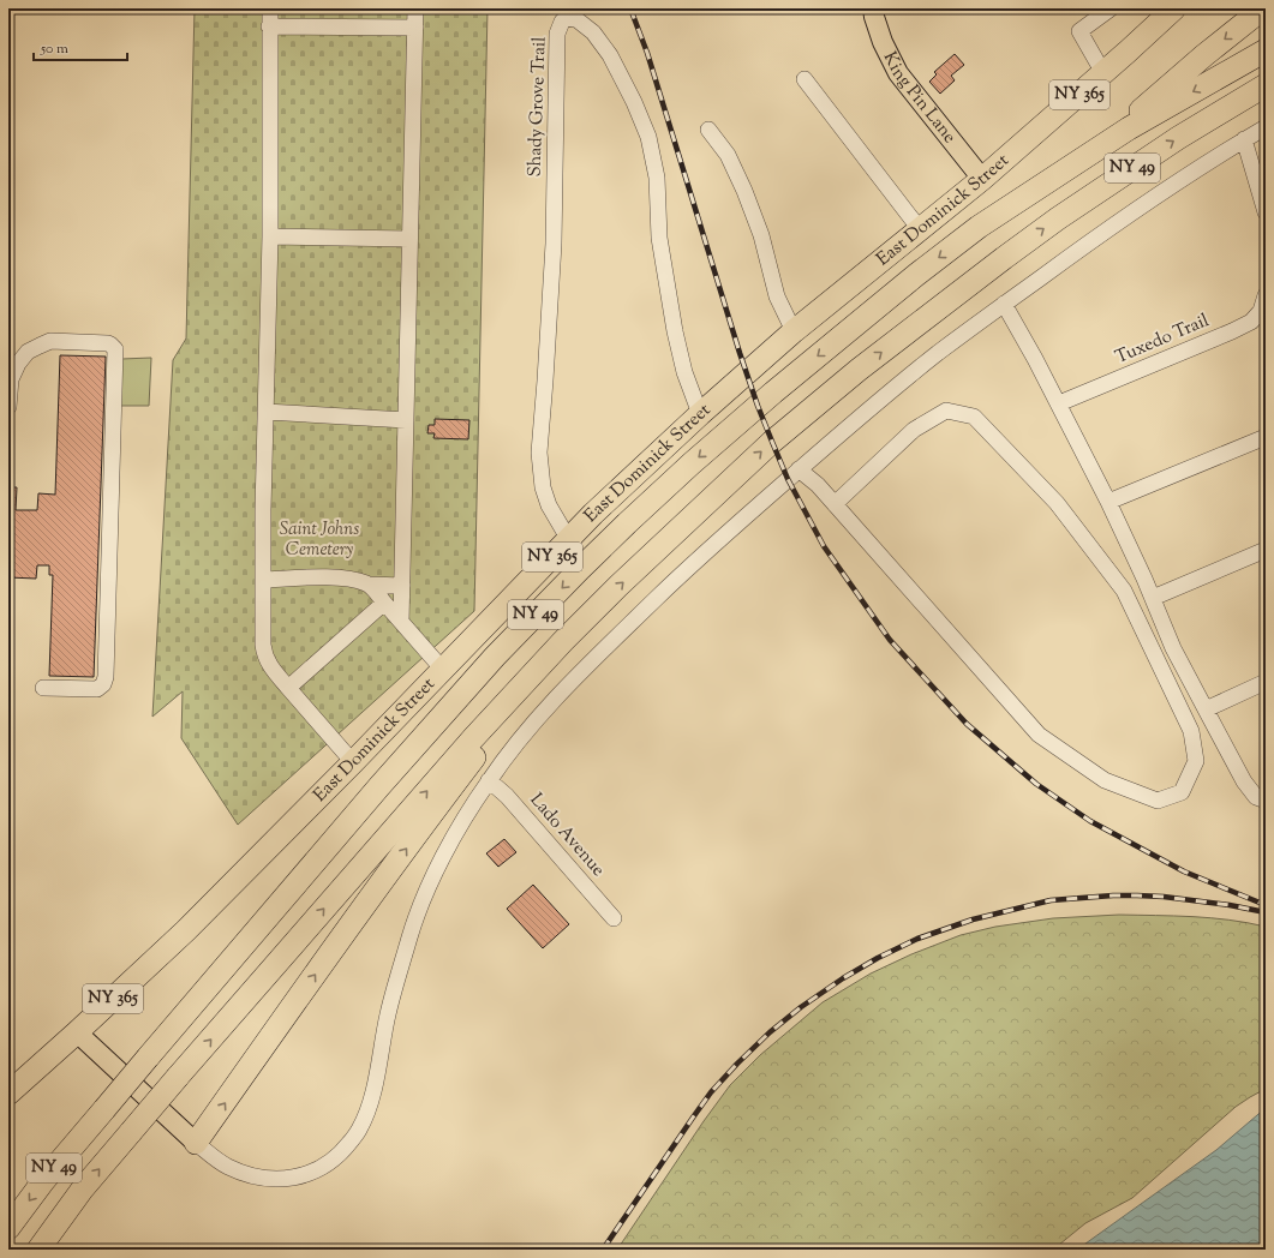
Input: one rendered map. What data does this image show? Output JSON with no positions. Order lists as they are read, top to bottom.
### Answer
{
  "streets": {
    "highway": ["NY 365", "NY 49", "East Dominick Street"],
    "main road": ["King Pin Lane"],
    "street": ["Shady Grove Trail", "Tuxedo Trail", "Lado Avenue"]
  },
  "crossings": [
    ["King Pin Lane", "East Dominick Street"],
    ["Shady Grove Trail", "East Dominick Street"]
  ],
  "parks": ["Saint Johns Cemetery"],
  "scale_bar": "50 m"
}
